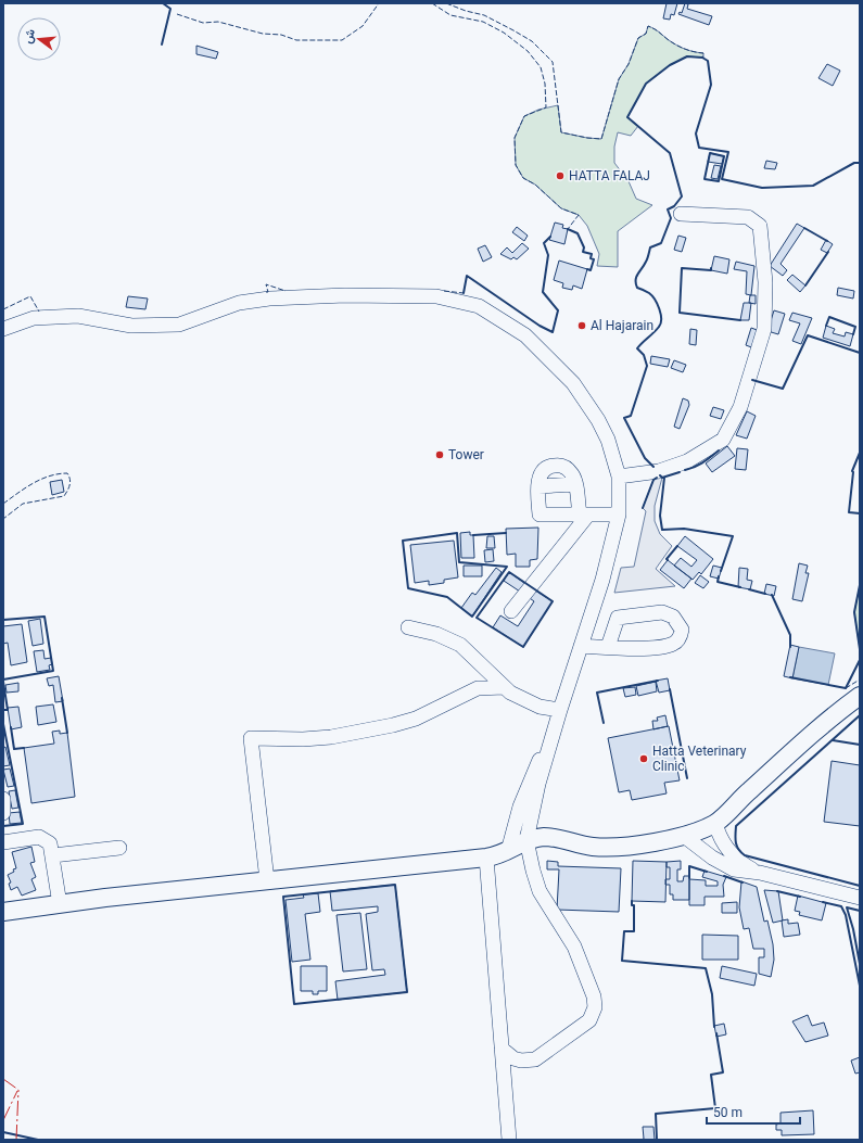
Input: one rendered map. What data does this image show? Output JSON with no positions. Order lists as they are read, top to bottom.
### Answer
{
  "places": [
    "HATTA FALAJ",
    "Al Hajarain",
    "Tower",
    "Hatta Veterinary Clinic"
  ],
  "scale_bar": "50 m",
  "north": "left"
}
